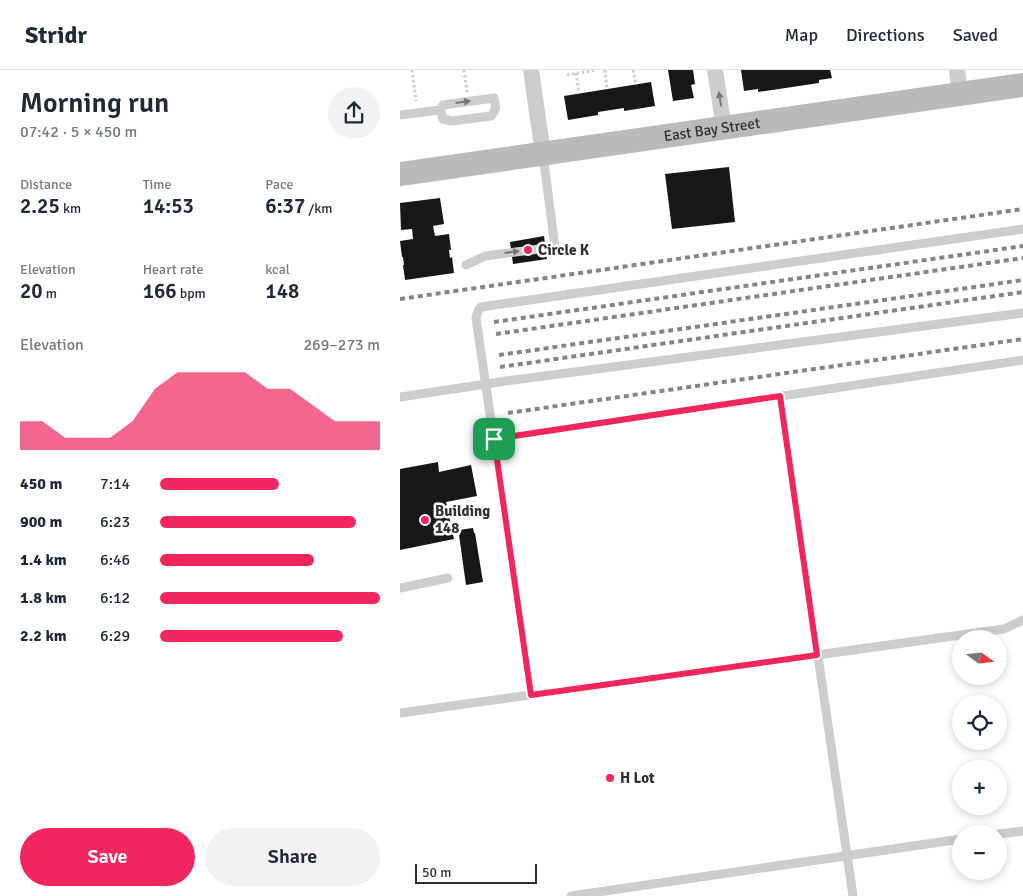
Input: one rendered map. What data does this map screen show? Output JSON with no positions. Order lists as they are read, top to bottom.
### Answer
{
  "streets": {
    "main road": ["East Bay Street"]
  },
  "places": ["Circle K", "Building 148", "H Lot"],
  "scale_bar": "50 m",
  "north": "right",
  "page": {
    "header": "Stridr",
    "nav": ["Map", "Directions", "Saved"],
    "heading": ["Morning run", "07:42 · 5 × 450 m"],
    "stats": [
      ["Distance", "2.25 km"],
      ["Time", "14:53"],
      ["Pace", "6:37 /km"],
      ["Elevation", "20 m"],
      ["Heart rate", "166 bpm"],
      ["kcal", "148"]
    ],
    "chart": ["Elevation", "269–273 m"],
    "list": [
      {
        "name": "450 m",
        "note": "7:14"
      },
      {
        "name": "900 m",
        "note": "6:23"
      },
      {
        "name": "1.4 km",
        "note": "6:46"
      },
      {
        "name": "1.8 km",
        "note": "6:12"
      },
      {
        "name": "2.2 km",
        "note": "6:29"
      }
    ],
    "map_buttons": ["+", "−"],
    "buttons": ["Save", "Share"],
    "scale": "50 m"
  }
}
